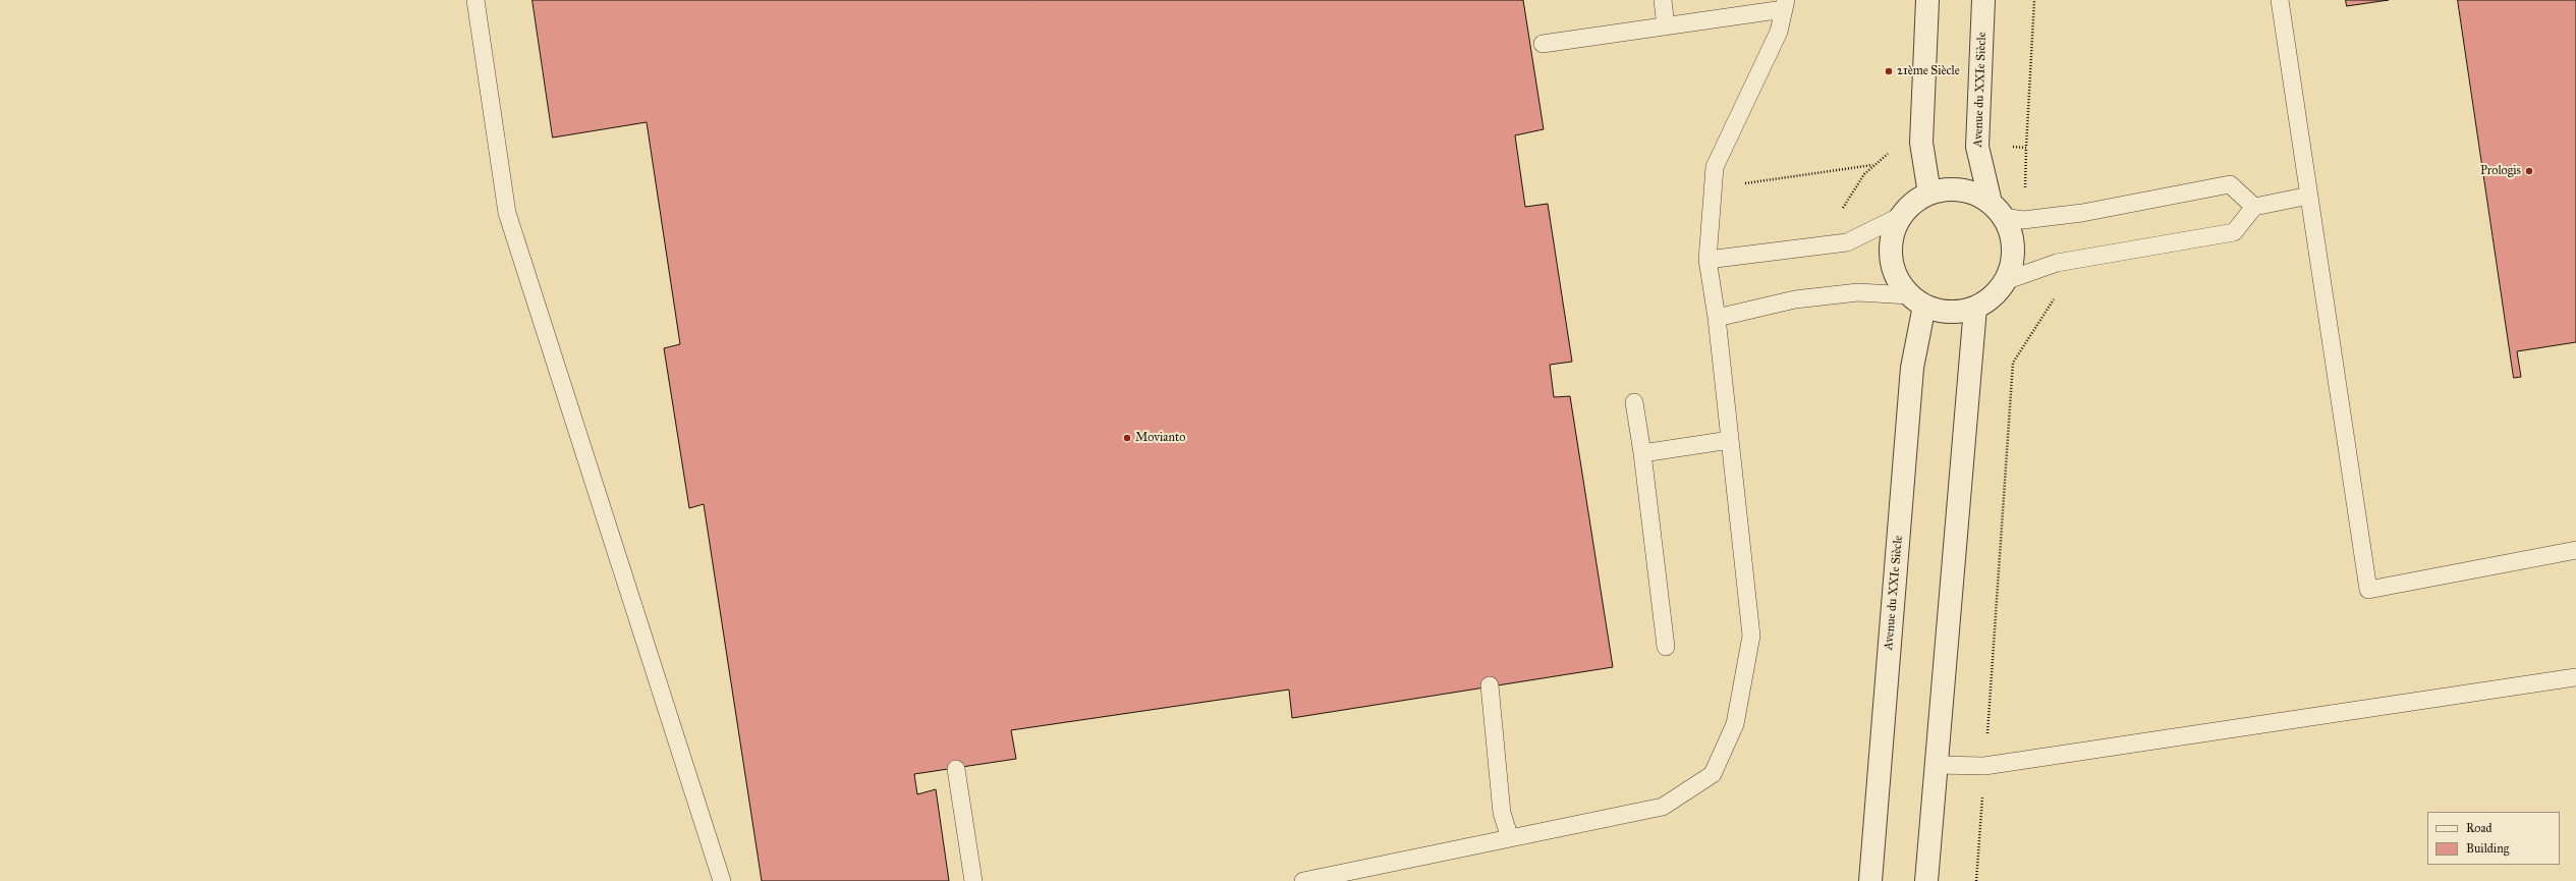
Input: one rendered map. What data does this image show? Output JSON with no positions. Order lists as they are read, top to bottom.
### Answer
{
  "streets": {
    "street": ["Avenue du XXIe Siècle"]
  },
  "places": ["21ème Siècle", "Prologis", "Movianto"],
  "legend": ["Road", "Building"]
}
